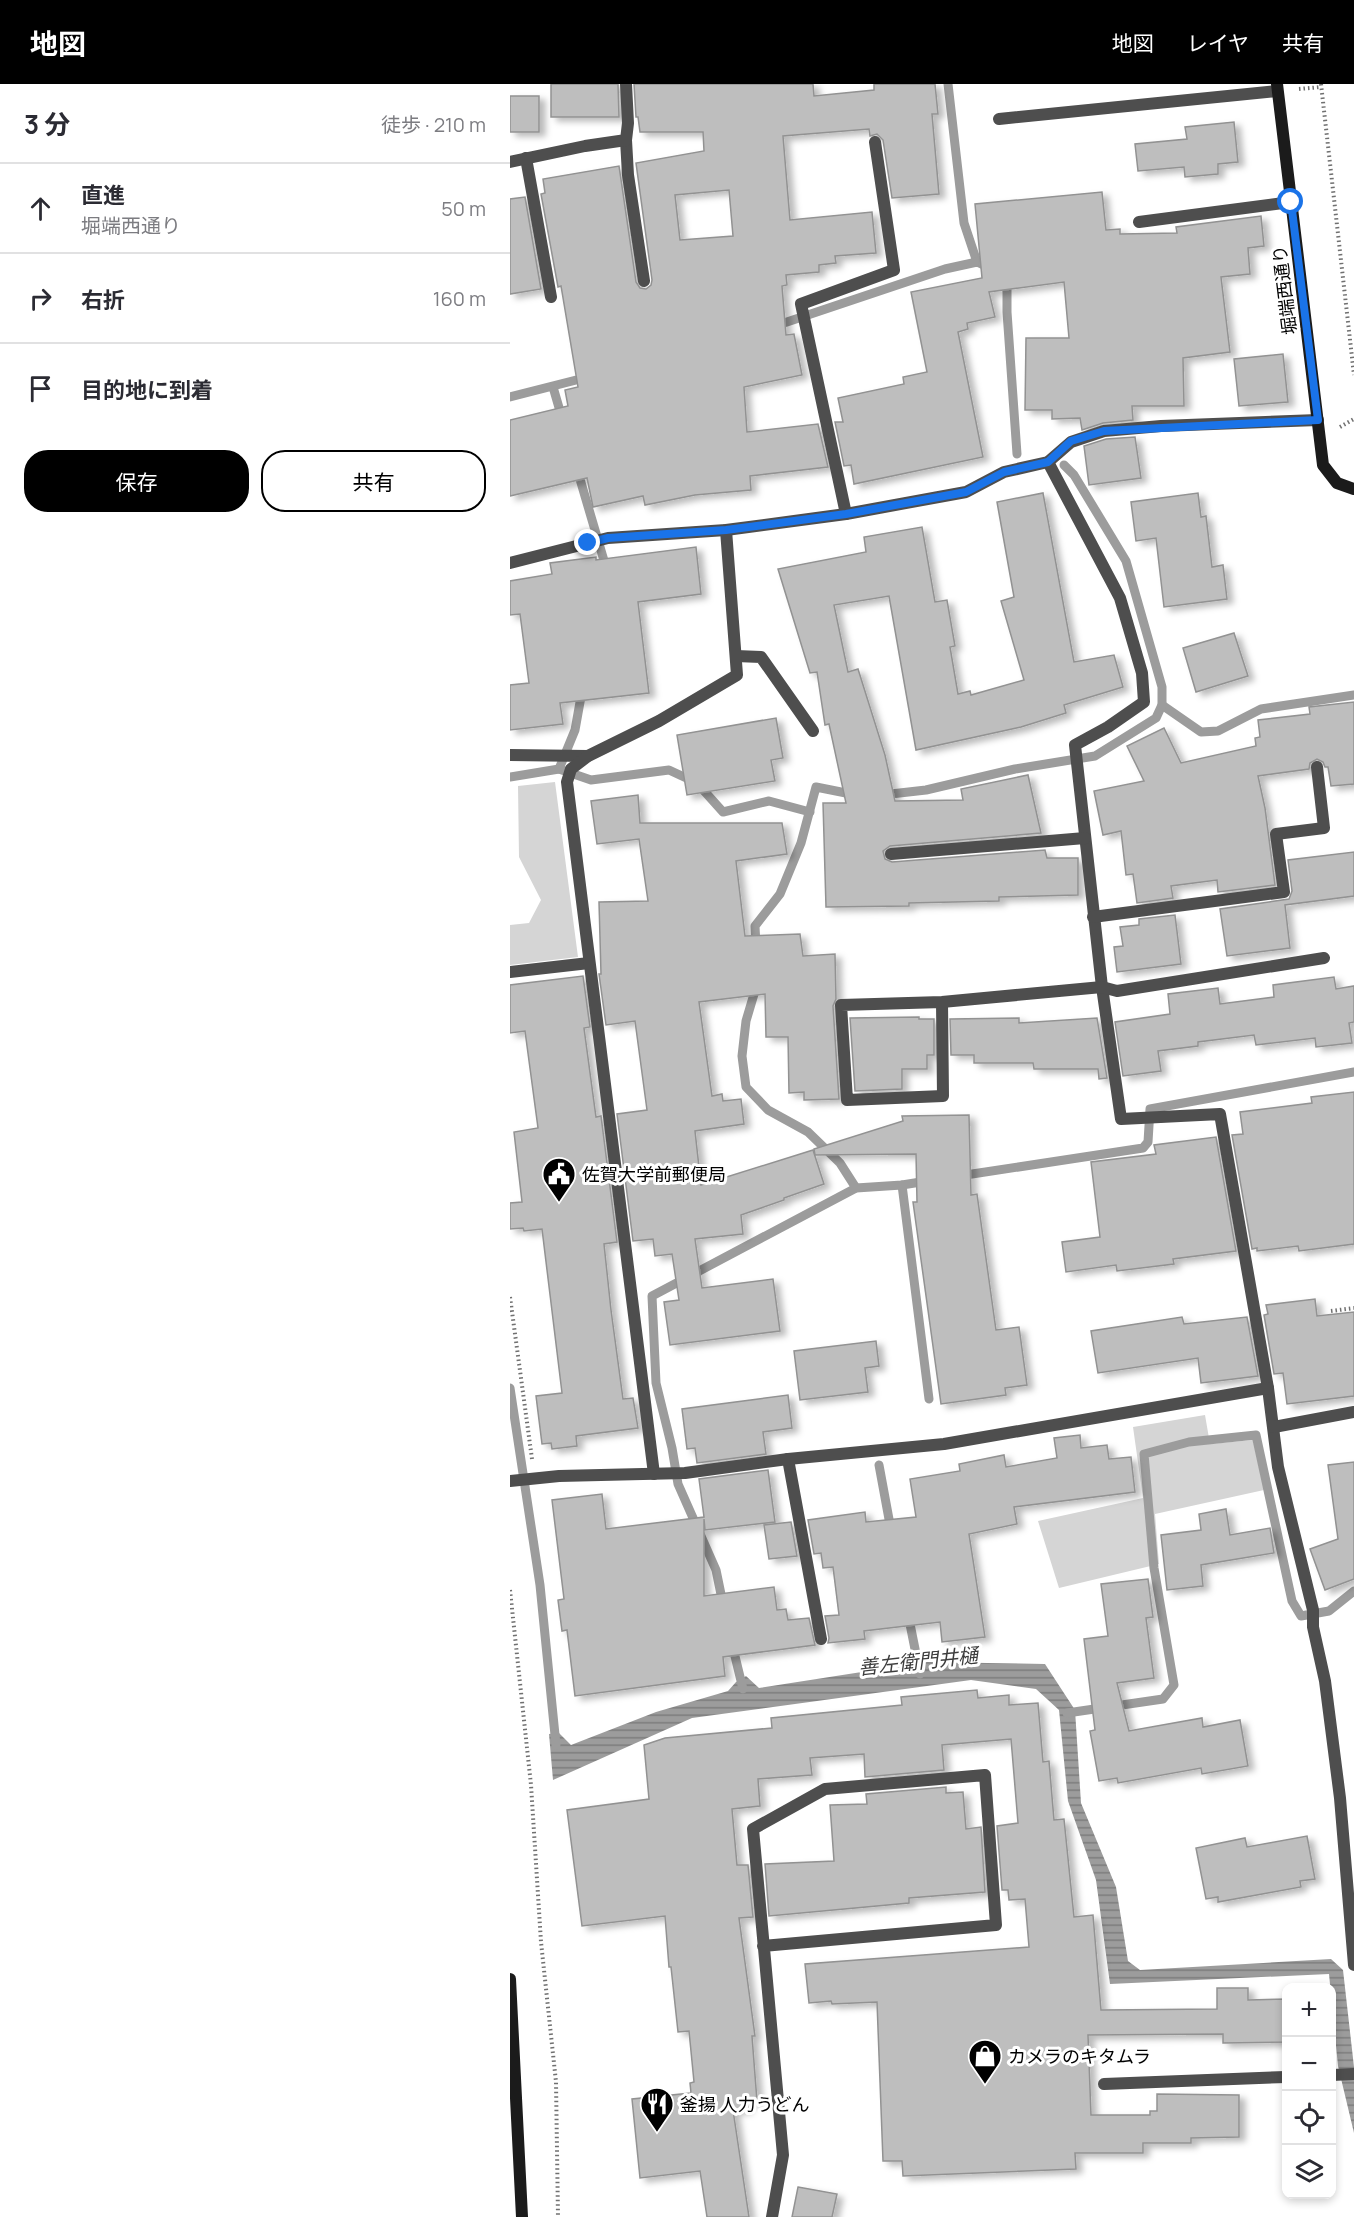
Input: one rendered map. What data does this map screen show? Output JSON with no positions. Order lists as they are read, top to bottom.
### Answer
{
  "streets": {
    "street": ["堀端西通り"]
  },
  "water": ["善左衛門井樋"],
  "places": {
    "public building": ["佐賀大学前郵便局"],
    "shop": ["カメラのキタムラ"],
    "restaurant": ["釜揚 人力うどん"]
  },
  "page": {
    "header": "地図",
    "nav": ["地図", "レイヤ", "共有"],
    "heading": ["3 分", "徒歩 · 210 m"],
    "list": [
      ["直進", "堀端西通り", "50 m"],
      ["右折", "160 m"],
      "目的地に到着"
    ],
    "buttons": ["保存", "共有"],
    "map_buttons": ["+", "−"]
  }
}
